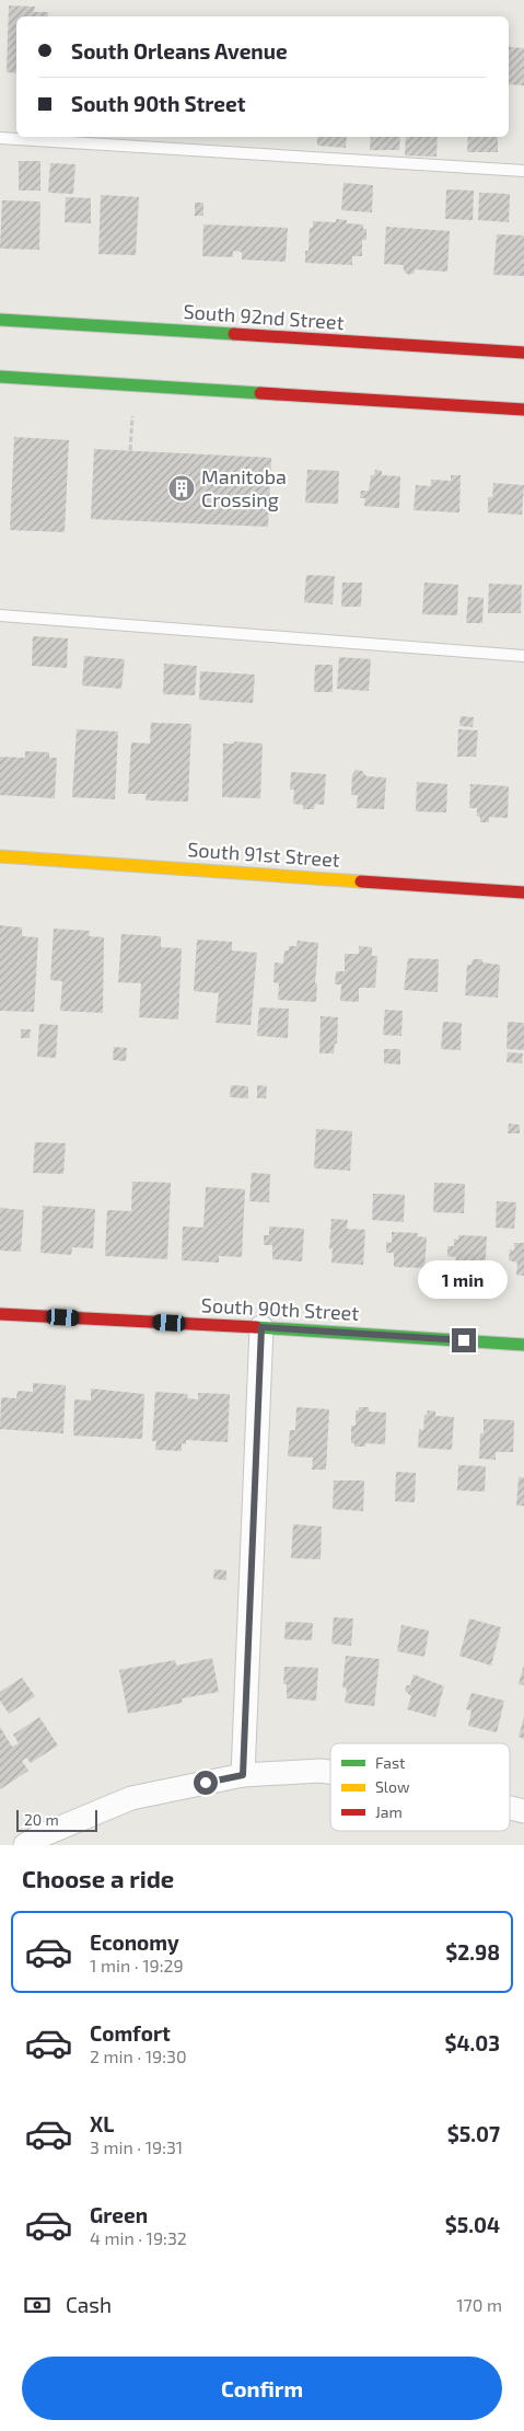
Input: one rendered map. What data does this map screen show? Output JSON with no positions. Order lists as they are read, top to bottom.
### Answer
{
  "streets": {
    "street": ["South 92nd Street", "South 91st Street", "South 90th Street"]
  },
  "places": {
    "building": ["Manitoba Crossing"]
  },
  "legend": ["Fast", "Slow", "Jam"],
  "scale_bar": "20 m",
  "page": {
    "banner": ["South Orleans Avenue", "South 90th Street"],
    "bubble": "1 min",
    "scale": "20 m",
    "heading": "Choose a ride",
    "list": [
      {
        "name": "Economy",
        "note": "1 min · 19:29",
        "value": "$2.98"
      },
      {
        "name": "Comfort",
        "note": "2 min · 19:30",
        "value": "$4.03"
      },
      {
        "name": "XL",
        "note": "3 min · 19:31",
        "value": "$5.07"
      },
      {
        "name": "Green",
        "note": "4 min · 19:32",
        "value": "$5.04"
      }
    ],
    "pay": ["Cash", "170 m"],
    "buttons": "Confirm"
  }
}
